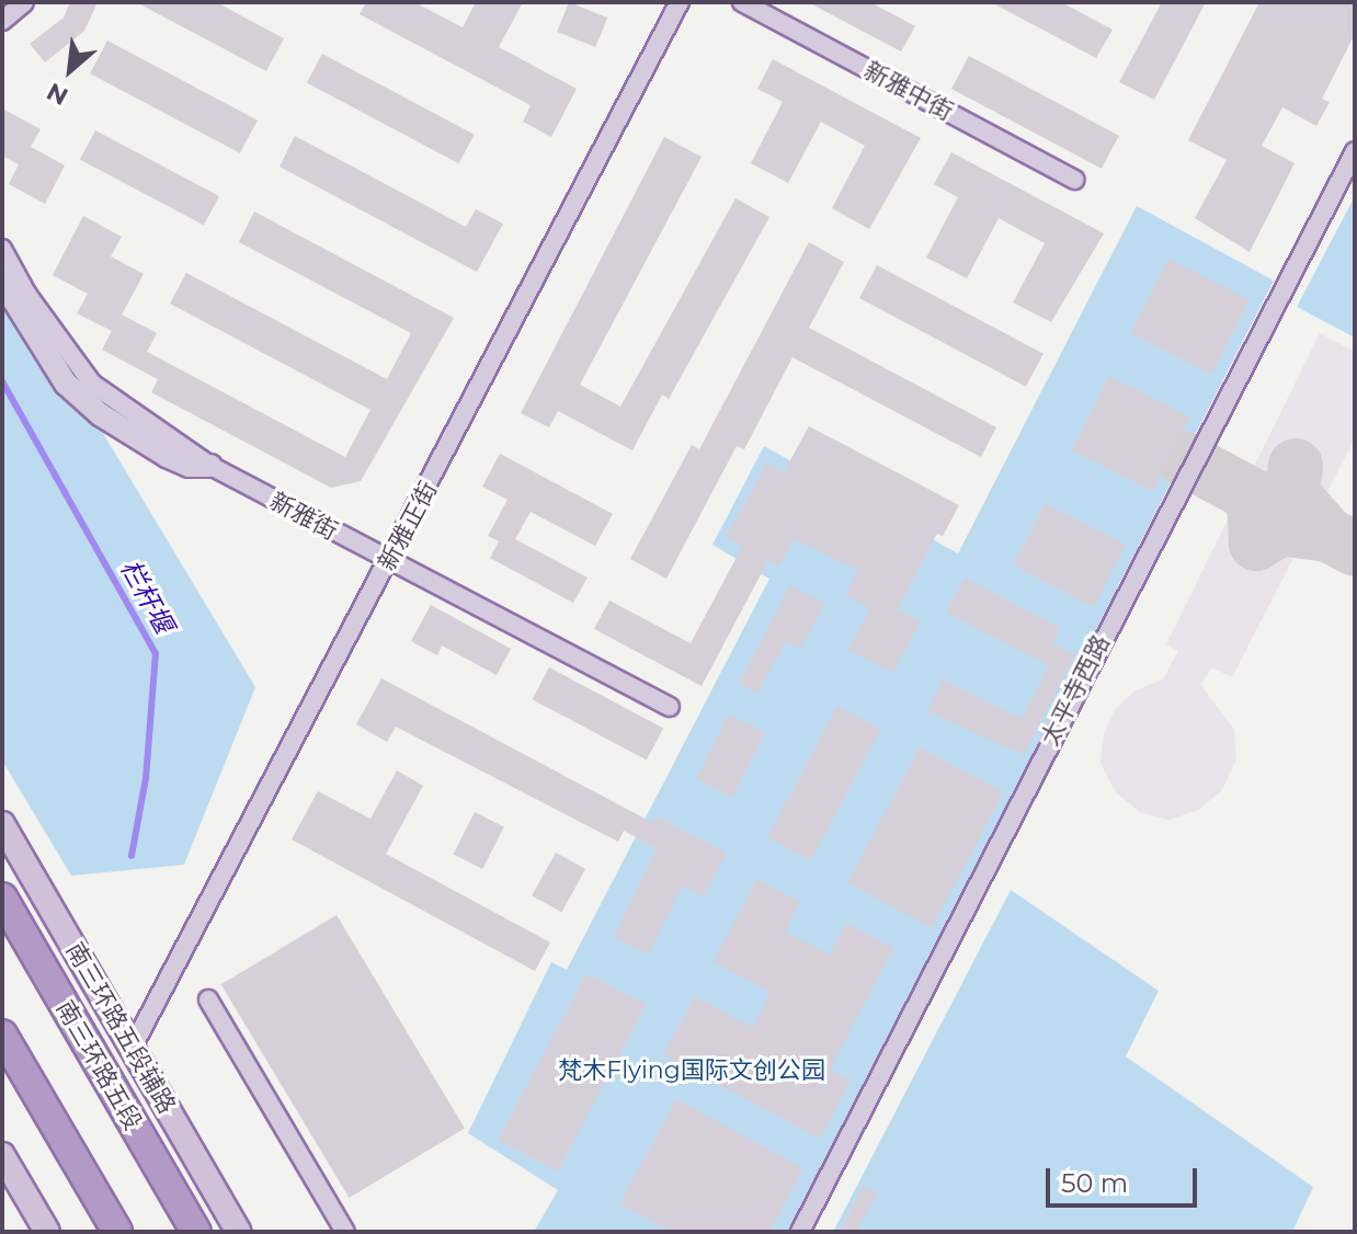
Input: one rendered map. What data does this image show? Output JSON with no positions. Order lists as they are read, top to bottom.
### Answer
{
  "streets": {
    "highway": ["南三环路五段"],
    "main road": ["南三环路五段辅路"],
    "street": [
      "新雅中街",
      "新雅街",
      "新雅正街",
      "太平寺西路"
    ]
  },
  "crossings": [
    ["新雅街", "新雅正街"],
    ["新雅正街", "南三环路五段辅路"]
  ],
  "water": ["栏杆堰"],
  "parks": ["梵木Flying国际文创公园"],
  "scale_bar": "50 m",
  "north": "bottom left"
}
